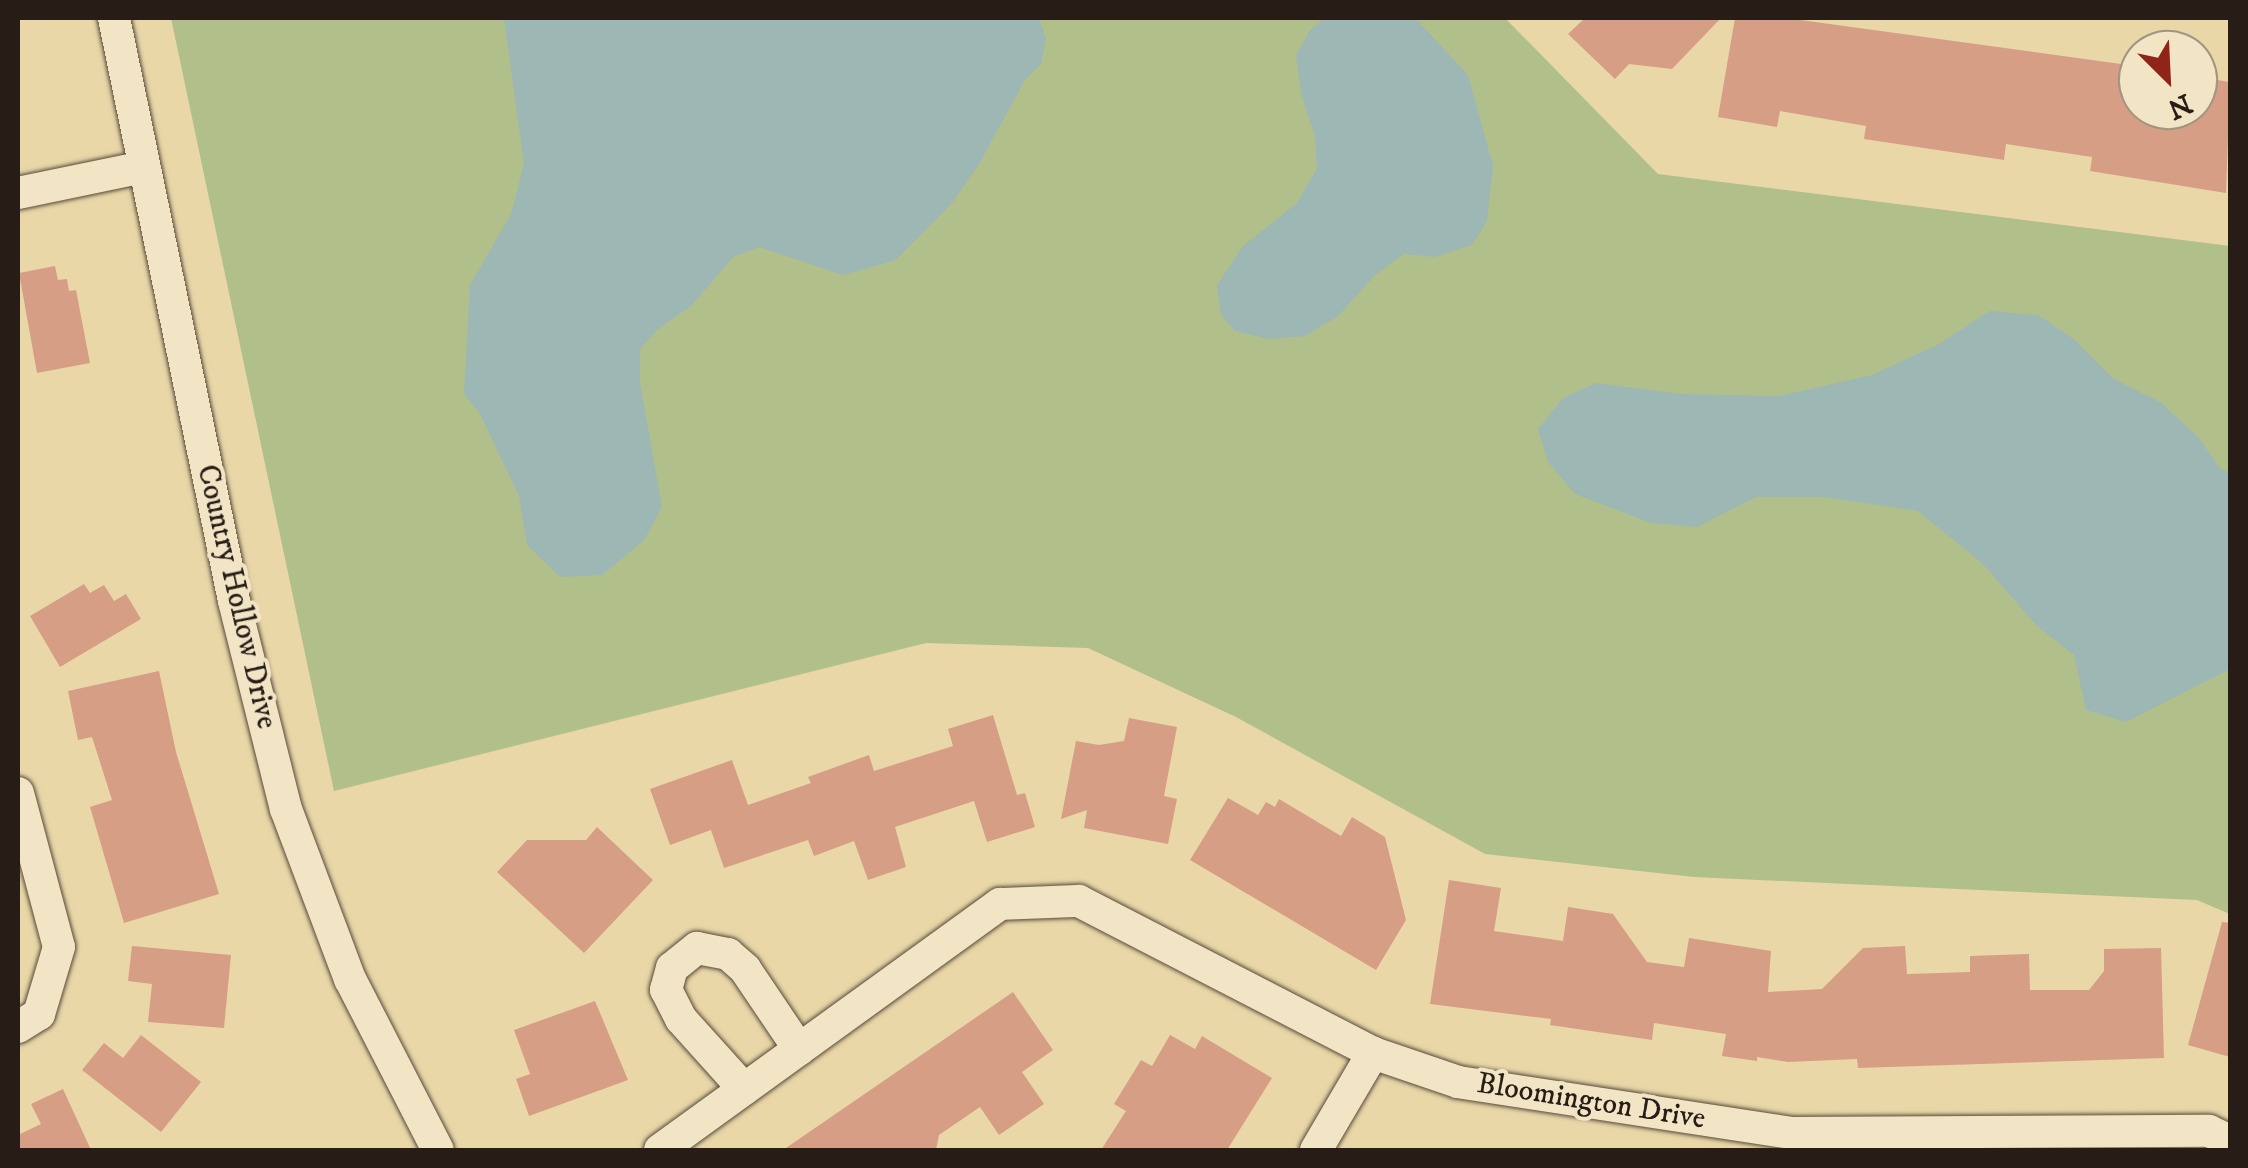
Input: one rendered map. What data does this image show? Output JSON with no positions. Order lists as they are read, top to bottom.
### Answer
{
  "streets": {
    "street": ["Country Hollow Drive", "Bloomington Drive"]
  },
  "north": "bottom right"
}
